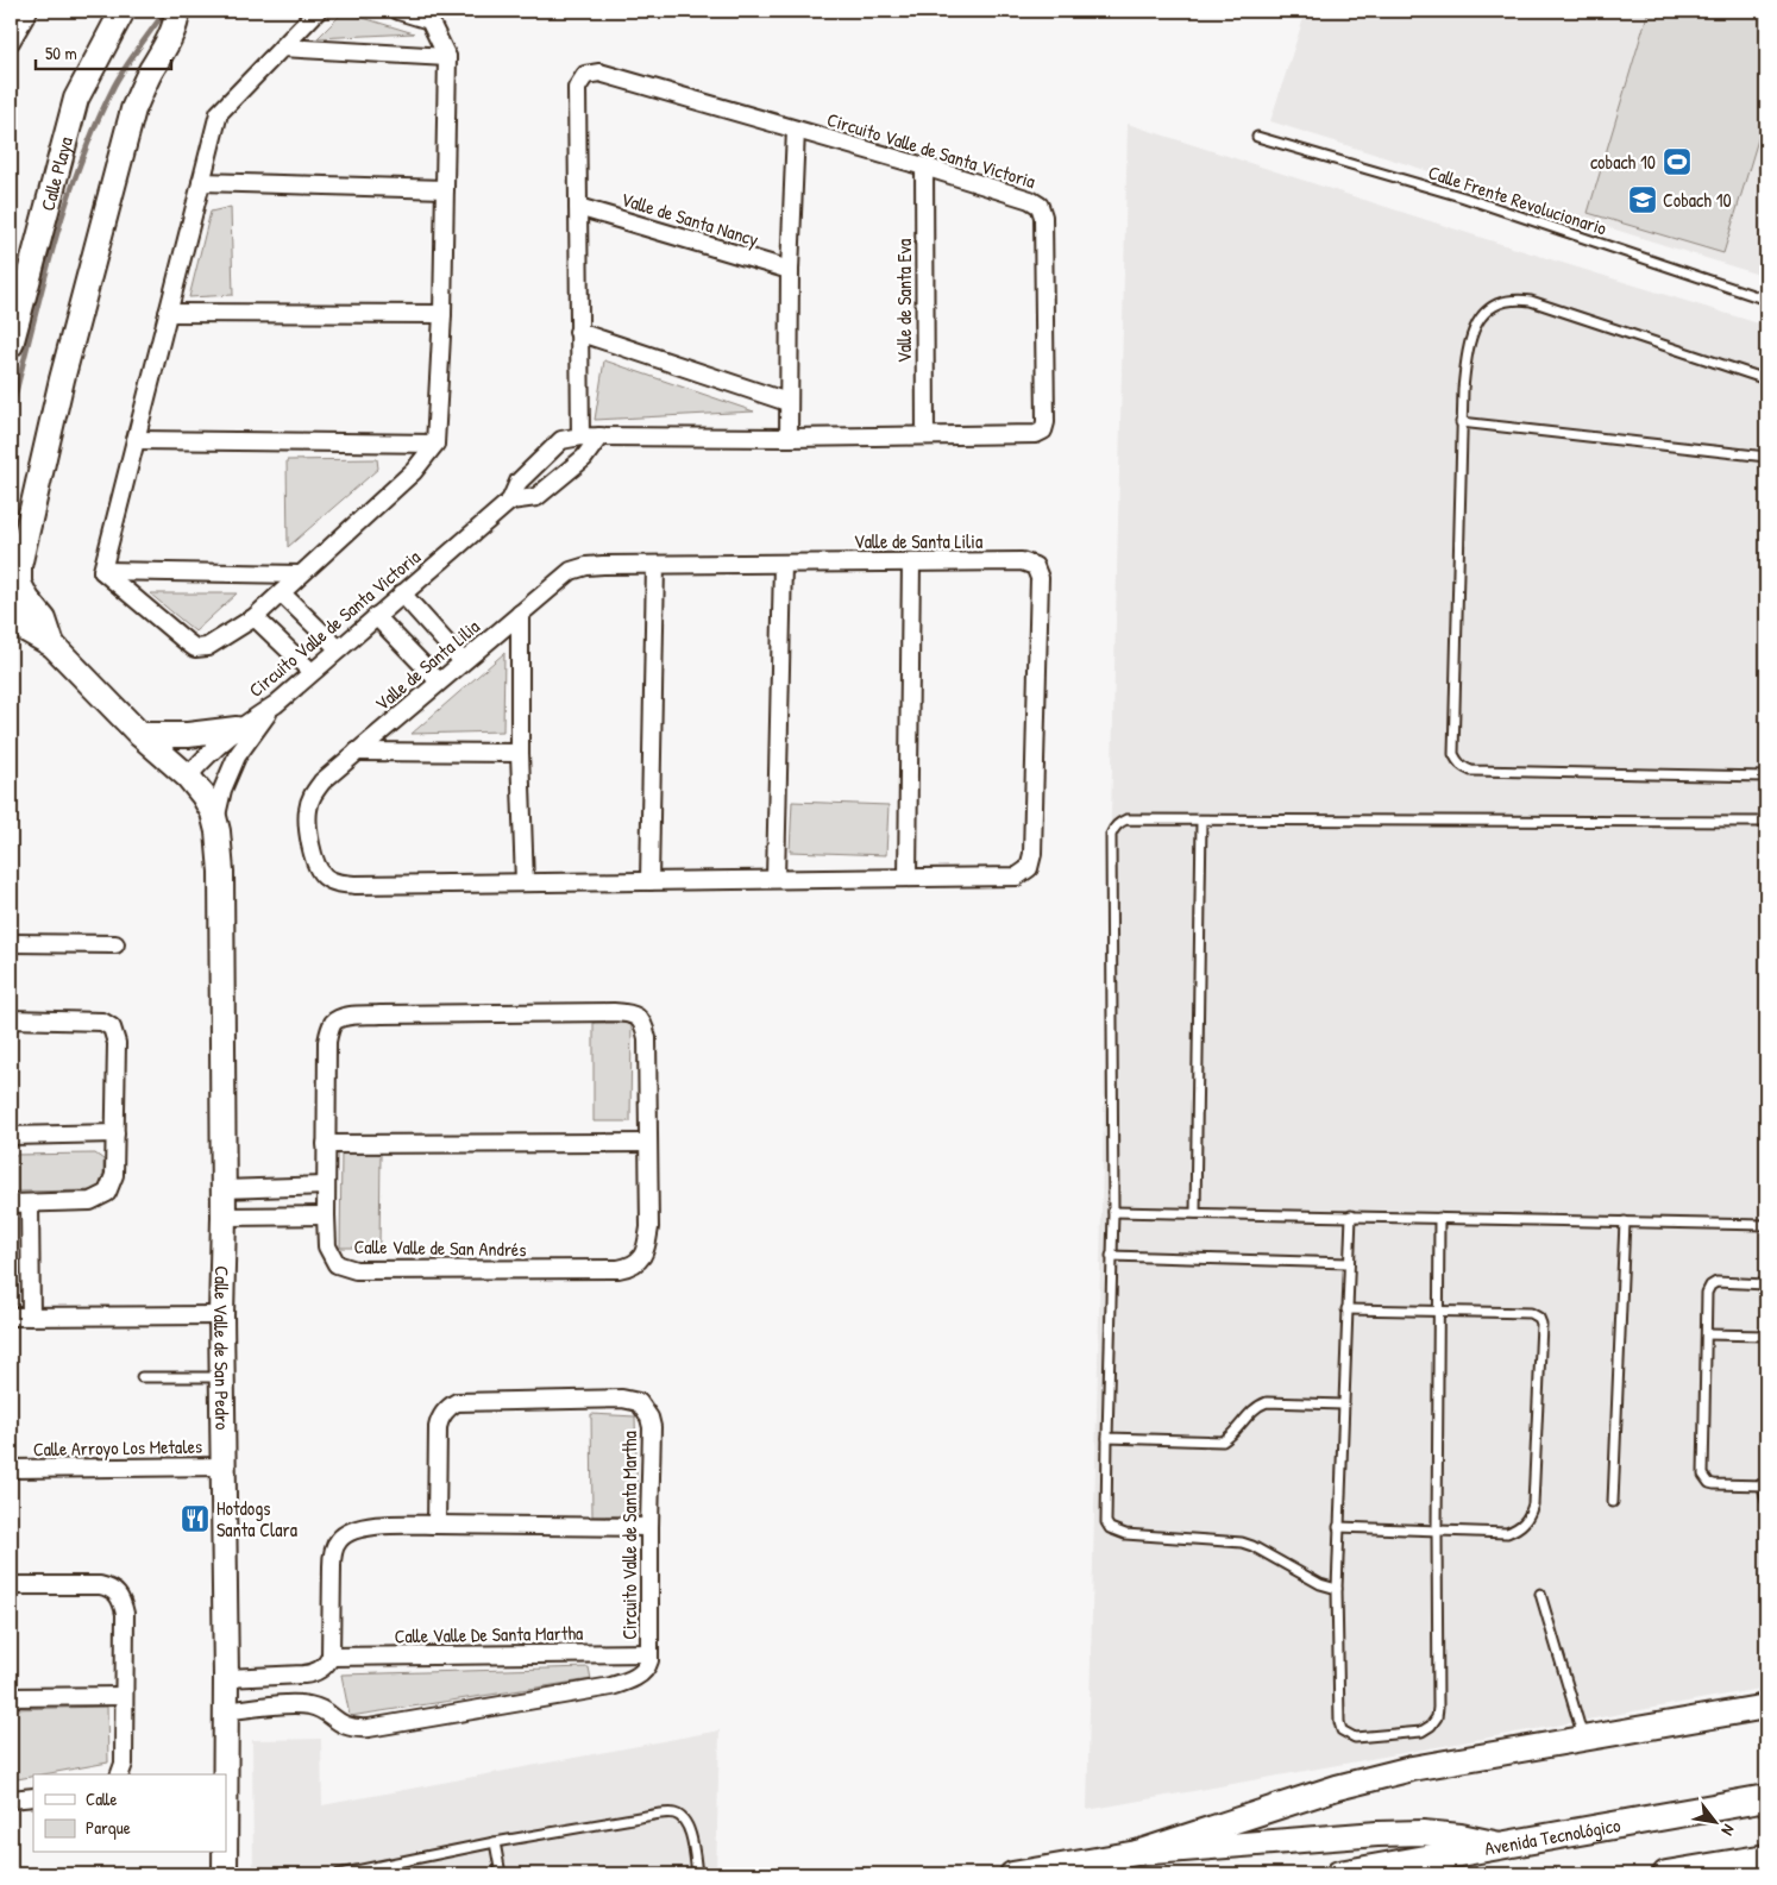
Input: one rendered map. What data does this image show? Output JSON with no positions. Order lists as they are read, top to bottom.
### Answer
{
  "streets": {
    "main road": ["Avenida Tecnológico"],
    "street": [
      "Circuito Valle de Santa Victoria",
      "Calle Playa",
      "Valle de Santa Nancy",
      "Valle de Santa Eva",
      "Valle de Santa Lilia",
      "Calle Valle de San Andrés",
      "Calle Valle de San Pedro",
      "Calle Arroyo Los Metales",
      "Circuito Valle de Santa Martha",
      "Calle Valle De Santa Martha"
    ],
    "lane": ["Calle Frente Revolucionario"]
  },
  "crossings": [
    ["Circuito Valle de Santa Victoria", "Valle de Santa Nancy"],
    ["Circuito Valle de Santa Victoria", "Valle de Santa Eva"],
    ["Circuito Valle de Santa Victoria", "Calle Valle de San Pedro"],
    ["Calle Valle de San Pedro", "Calle Arroyo Los Metales"],
    ["Calle Valle de San Pedro", "Circuito Valle de Santa Martha"],
    ["Circuito Valle de Santa Martha", "Calle Valle De Santa Martha"]
  ],
  "places": {
    "sports": ["cobach 10"],
    "school or university": ["Cobach 10"],
    "restaurant": ["Hotdogs Santa Clara"]
  },
  "legend": ["Calle", "Parque"],
  "scale_bar": "50 m",
  "north": "bottom right"
}
